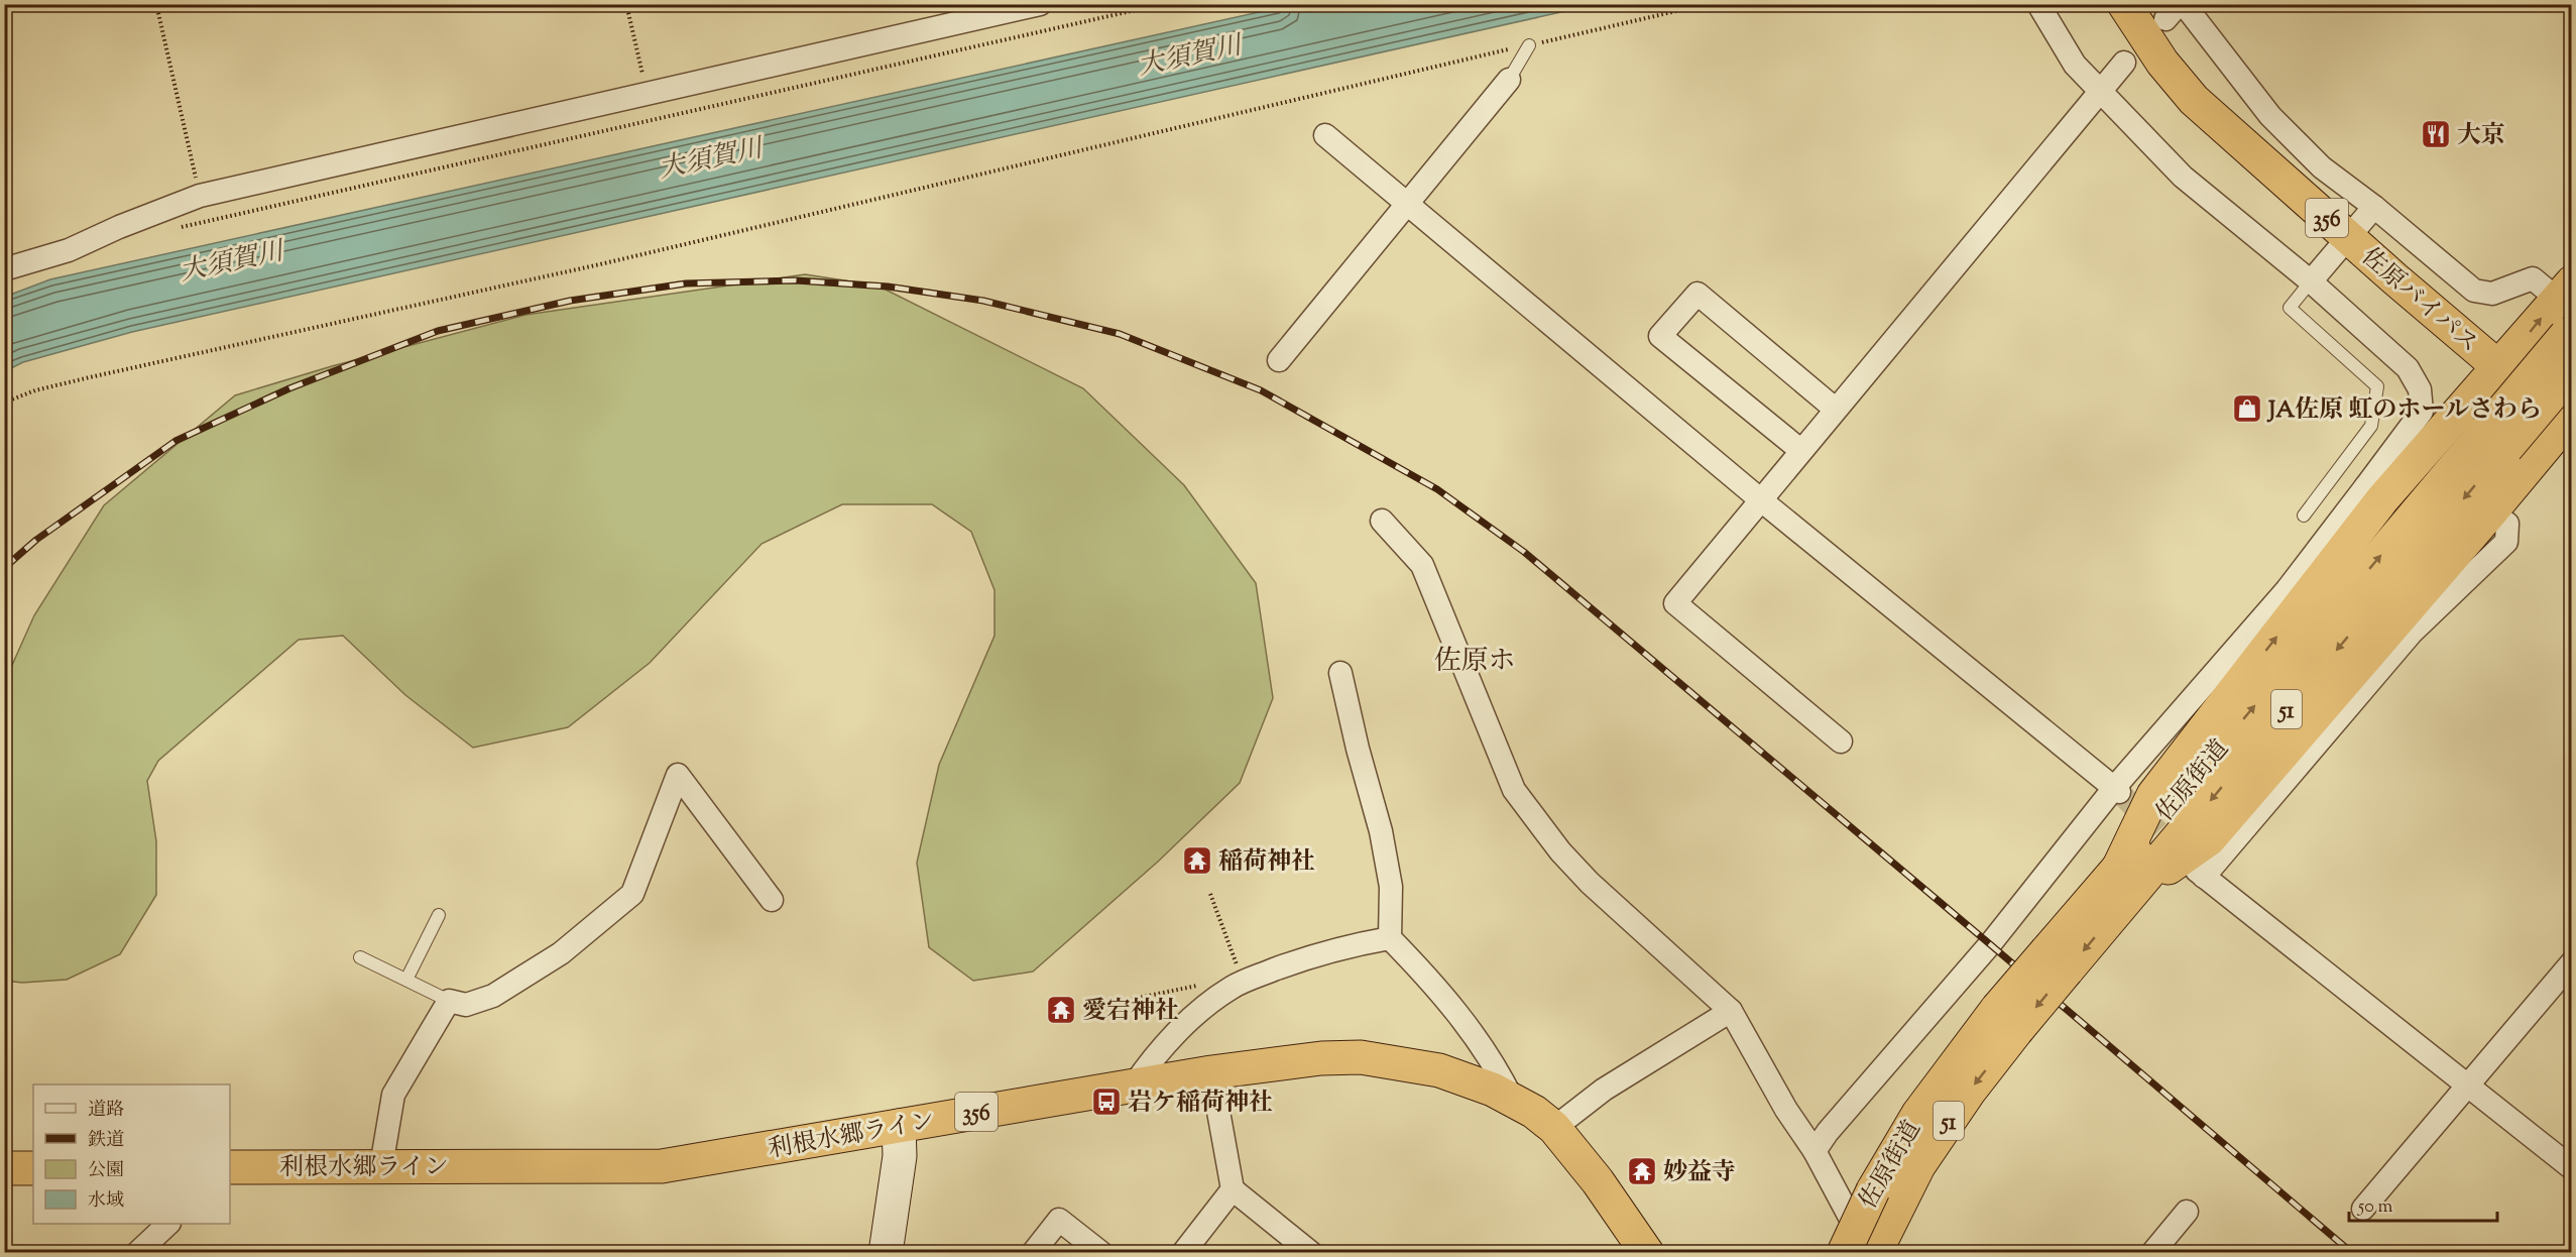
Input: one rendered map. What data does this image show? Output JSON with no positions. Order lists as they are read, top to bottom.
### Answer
{
  "streets": {
    "highway": [
      "356",
      "佐原バイパス",
      "51",
      "佐原街道",
      "利根水郷ライン"
    ]
  },
  "districts": ["佐原ホ"],
  "water": ["大須賀川"],
  "places": {
    "restaurant": ["大京"],
    "shop": ["JA佐原 虹のホールさわら"],
    "temple": ["稲荷神社", "愛宕神社", "妙益寺"],
    "bus stop": ["岩ケ稲荷神社"]
  },
  "legend": [
    "道路",
    "鉄道",
    "公園",
    "水域"
  ],
  "scale_bar": "50 m"
}
